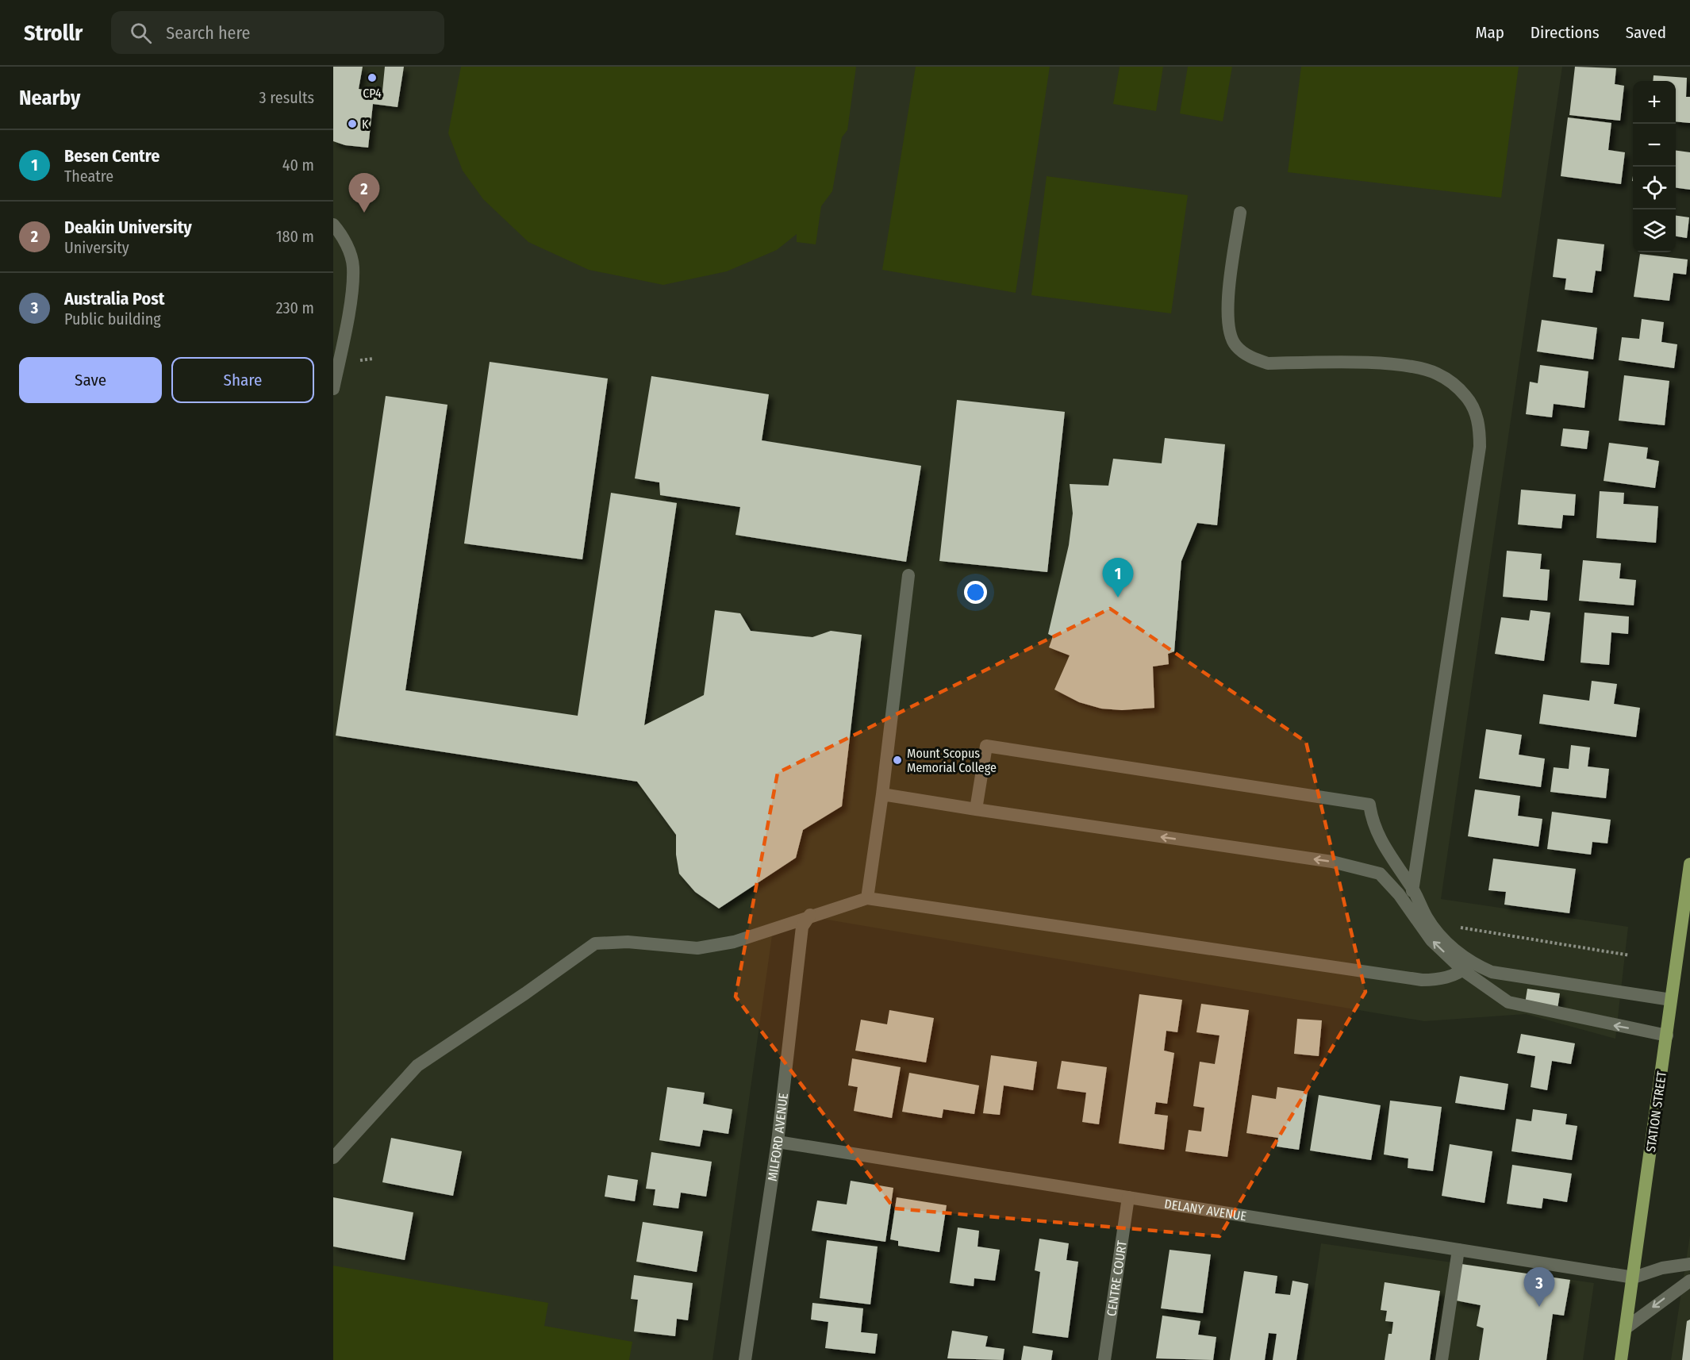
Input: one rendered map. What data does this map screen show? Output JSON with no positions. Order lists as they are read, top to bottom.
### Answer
{
  "streets": {
    "main road": ["STATION STREET"],
    "street": ["MILFORD AVENUE", "DELANY AVENUE", "CENTRE COURT"]
  },
  "crossings": [
    ["STATION STREET", "DELANY AVENUE"],
    ["MILFORD AVENUE", "DELANY AVENUE"],
    ["DELANY AVENUE", "CENTRE COURT"]
  ],
  "places": ["CP4", "K", "Mount Scopus Memorial College"],
  "page": {
    "header": "Strollr",
    "search": "Search here",
    "nav": ["Map", "Directions", "Saved"],
    "heading": ["Nearby", "3 results"],
    "map_buttons": ["+", "−"],
    "list": [
      {
        "mark": "1",
        "name": "Besen Centre",
        "note": "Theatre",
        "value": "40 m"
      },
      {
        "mark": "2",
        "name": "Deakin University",
        "note": "University",
        "value": "180 m"
      },
      {
        "mark": "3",
        "name": "Australia Post",
        "note": "Public building",
        "value": "230 m"
      }
    ],
    "pins": ["2", "1", "3"],
    "buttons": ["Save", "Share"]
  }
}
